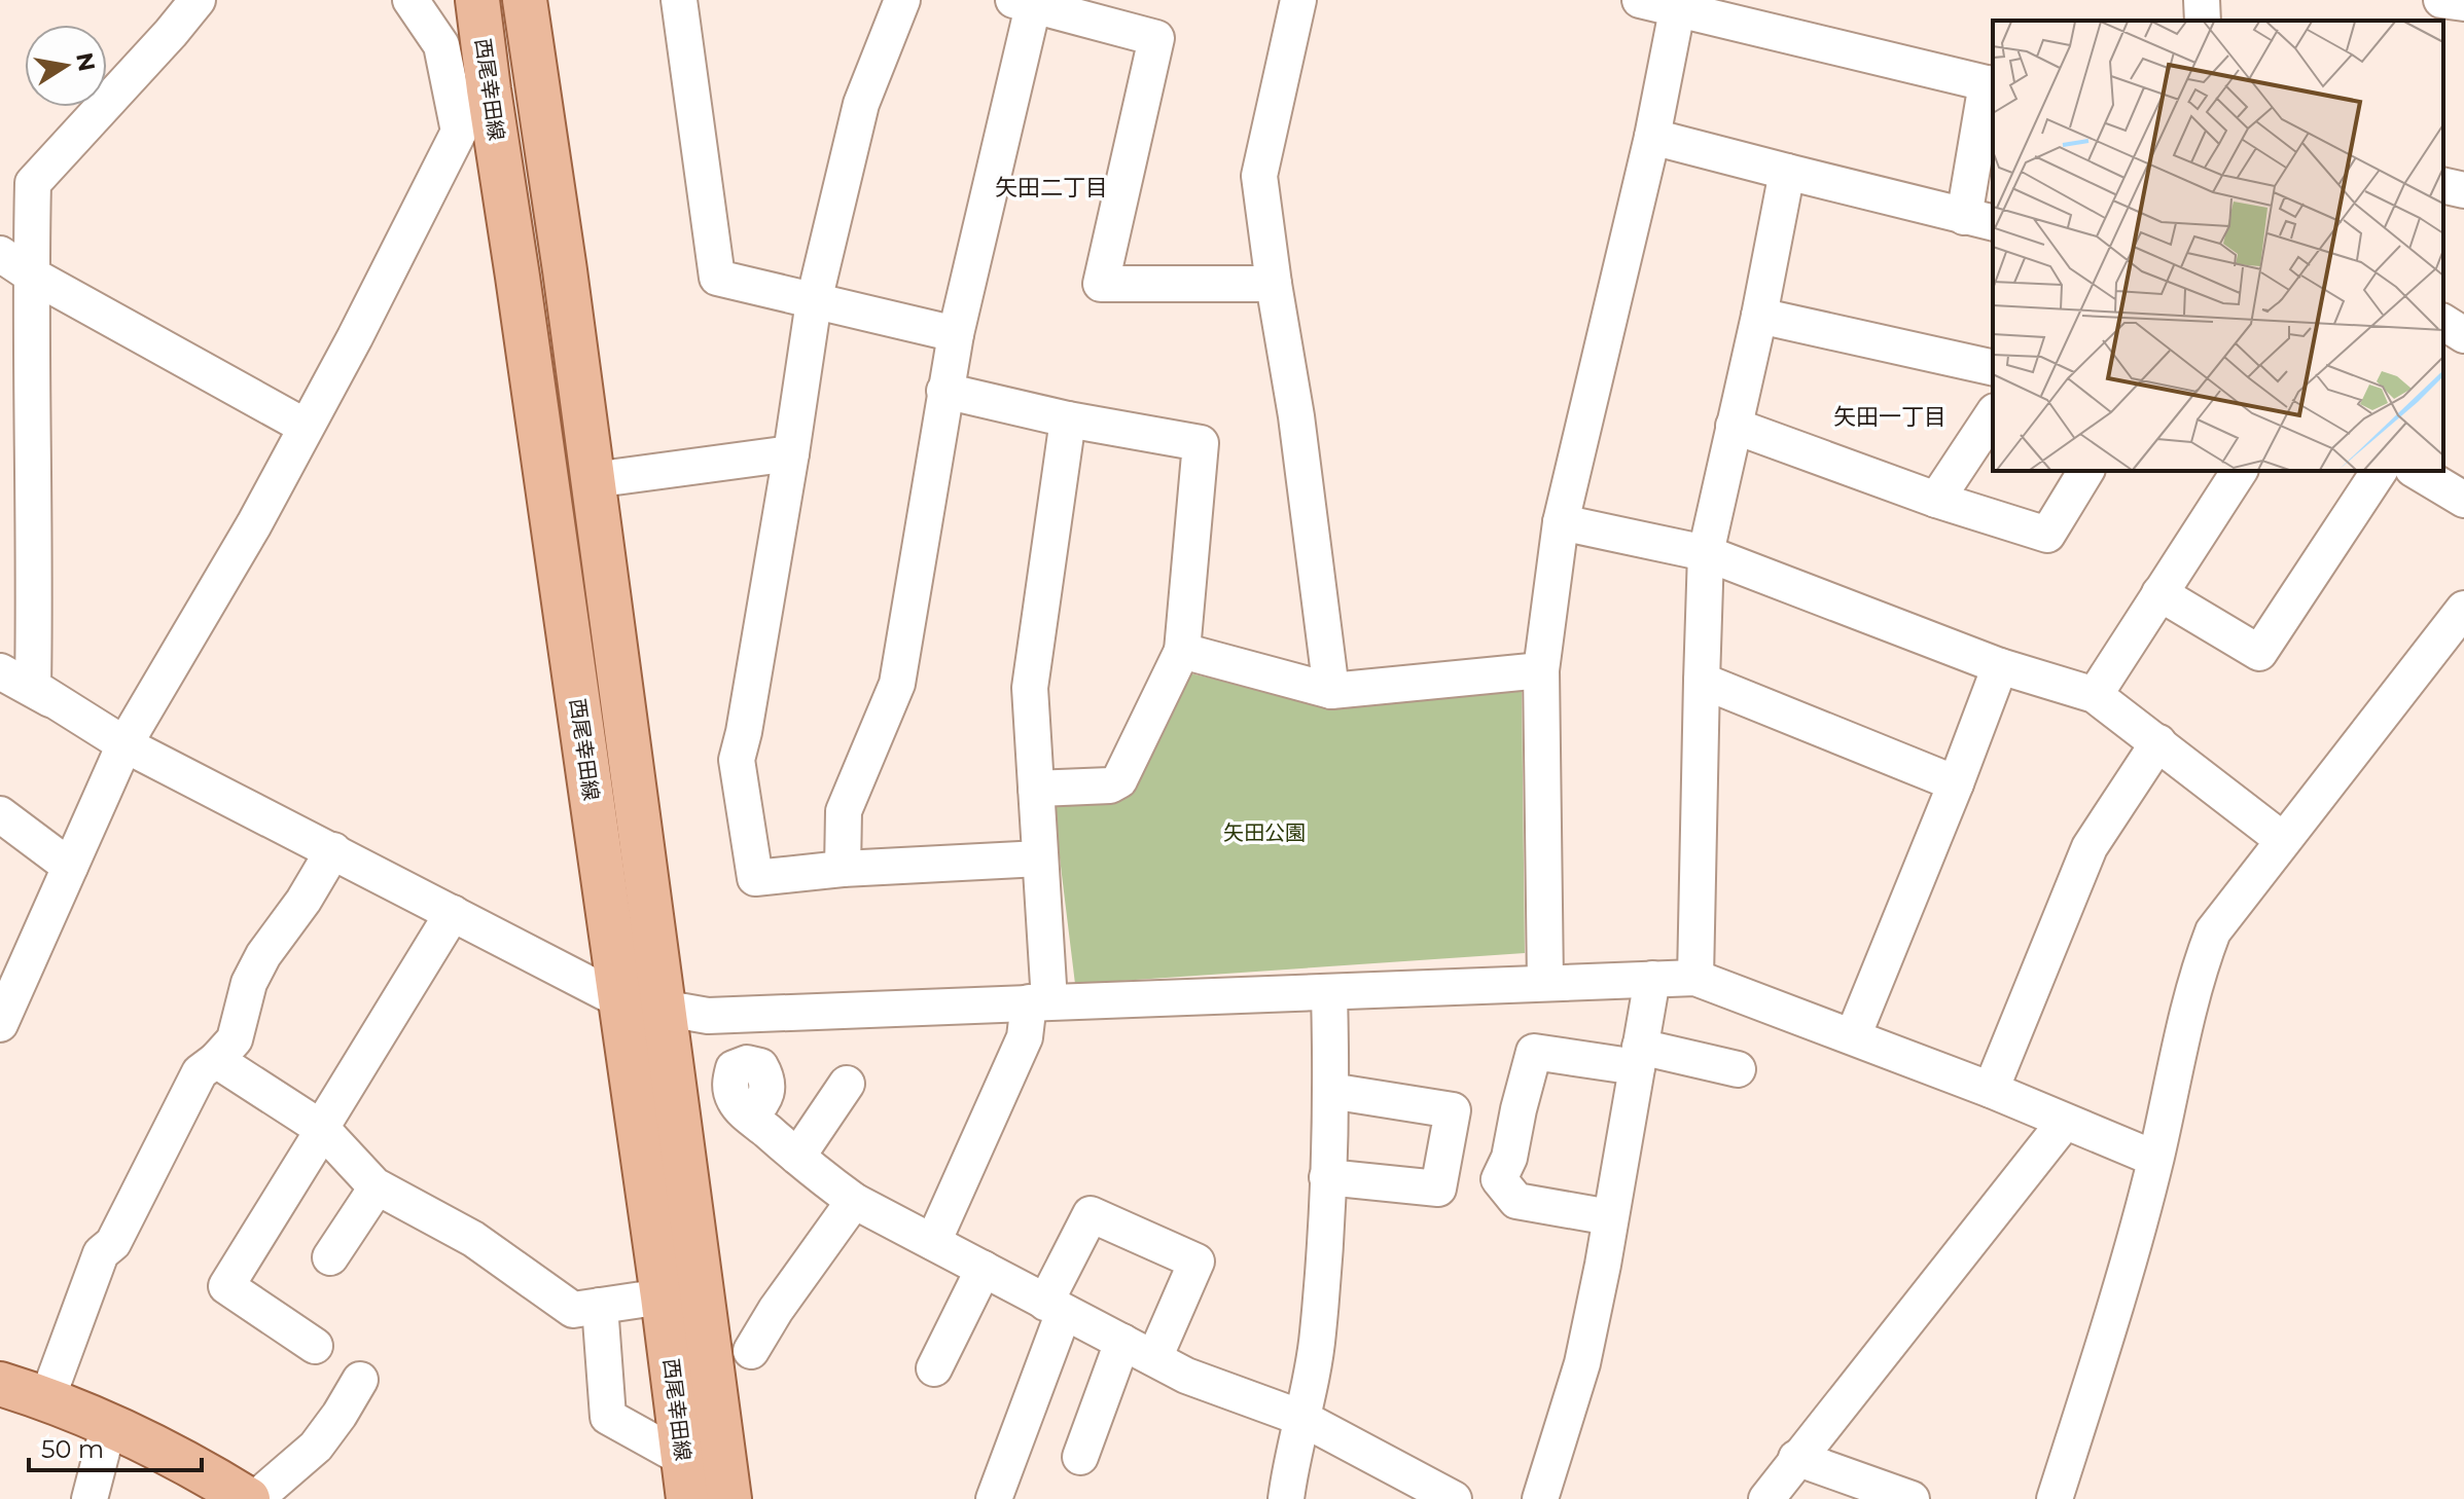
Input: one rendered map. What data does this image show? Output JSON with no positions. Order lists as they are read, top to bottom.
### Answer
{
  "streets": {
    "main road": ["西尾幸田線"]
  },
  "districts": ["矢田二丁目", "矢田一丁目"],
  "parks": ["矢田公園"],
  "scale_bar": "50 m",
  "north": "right"
}
